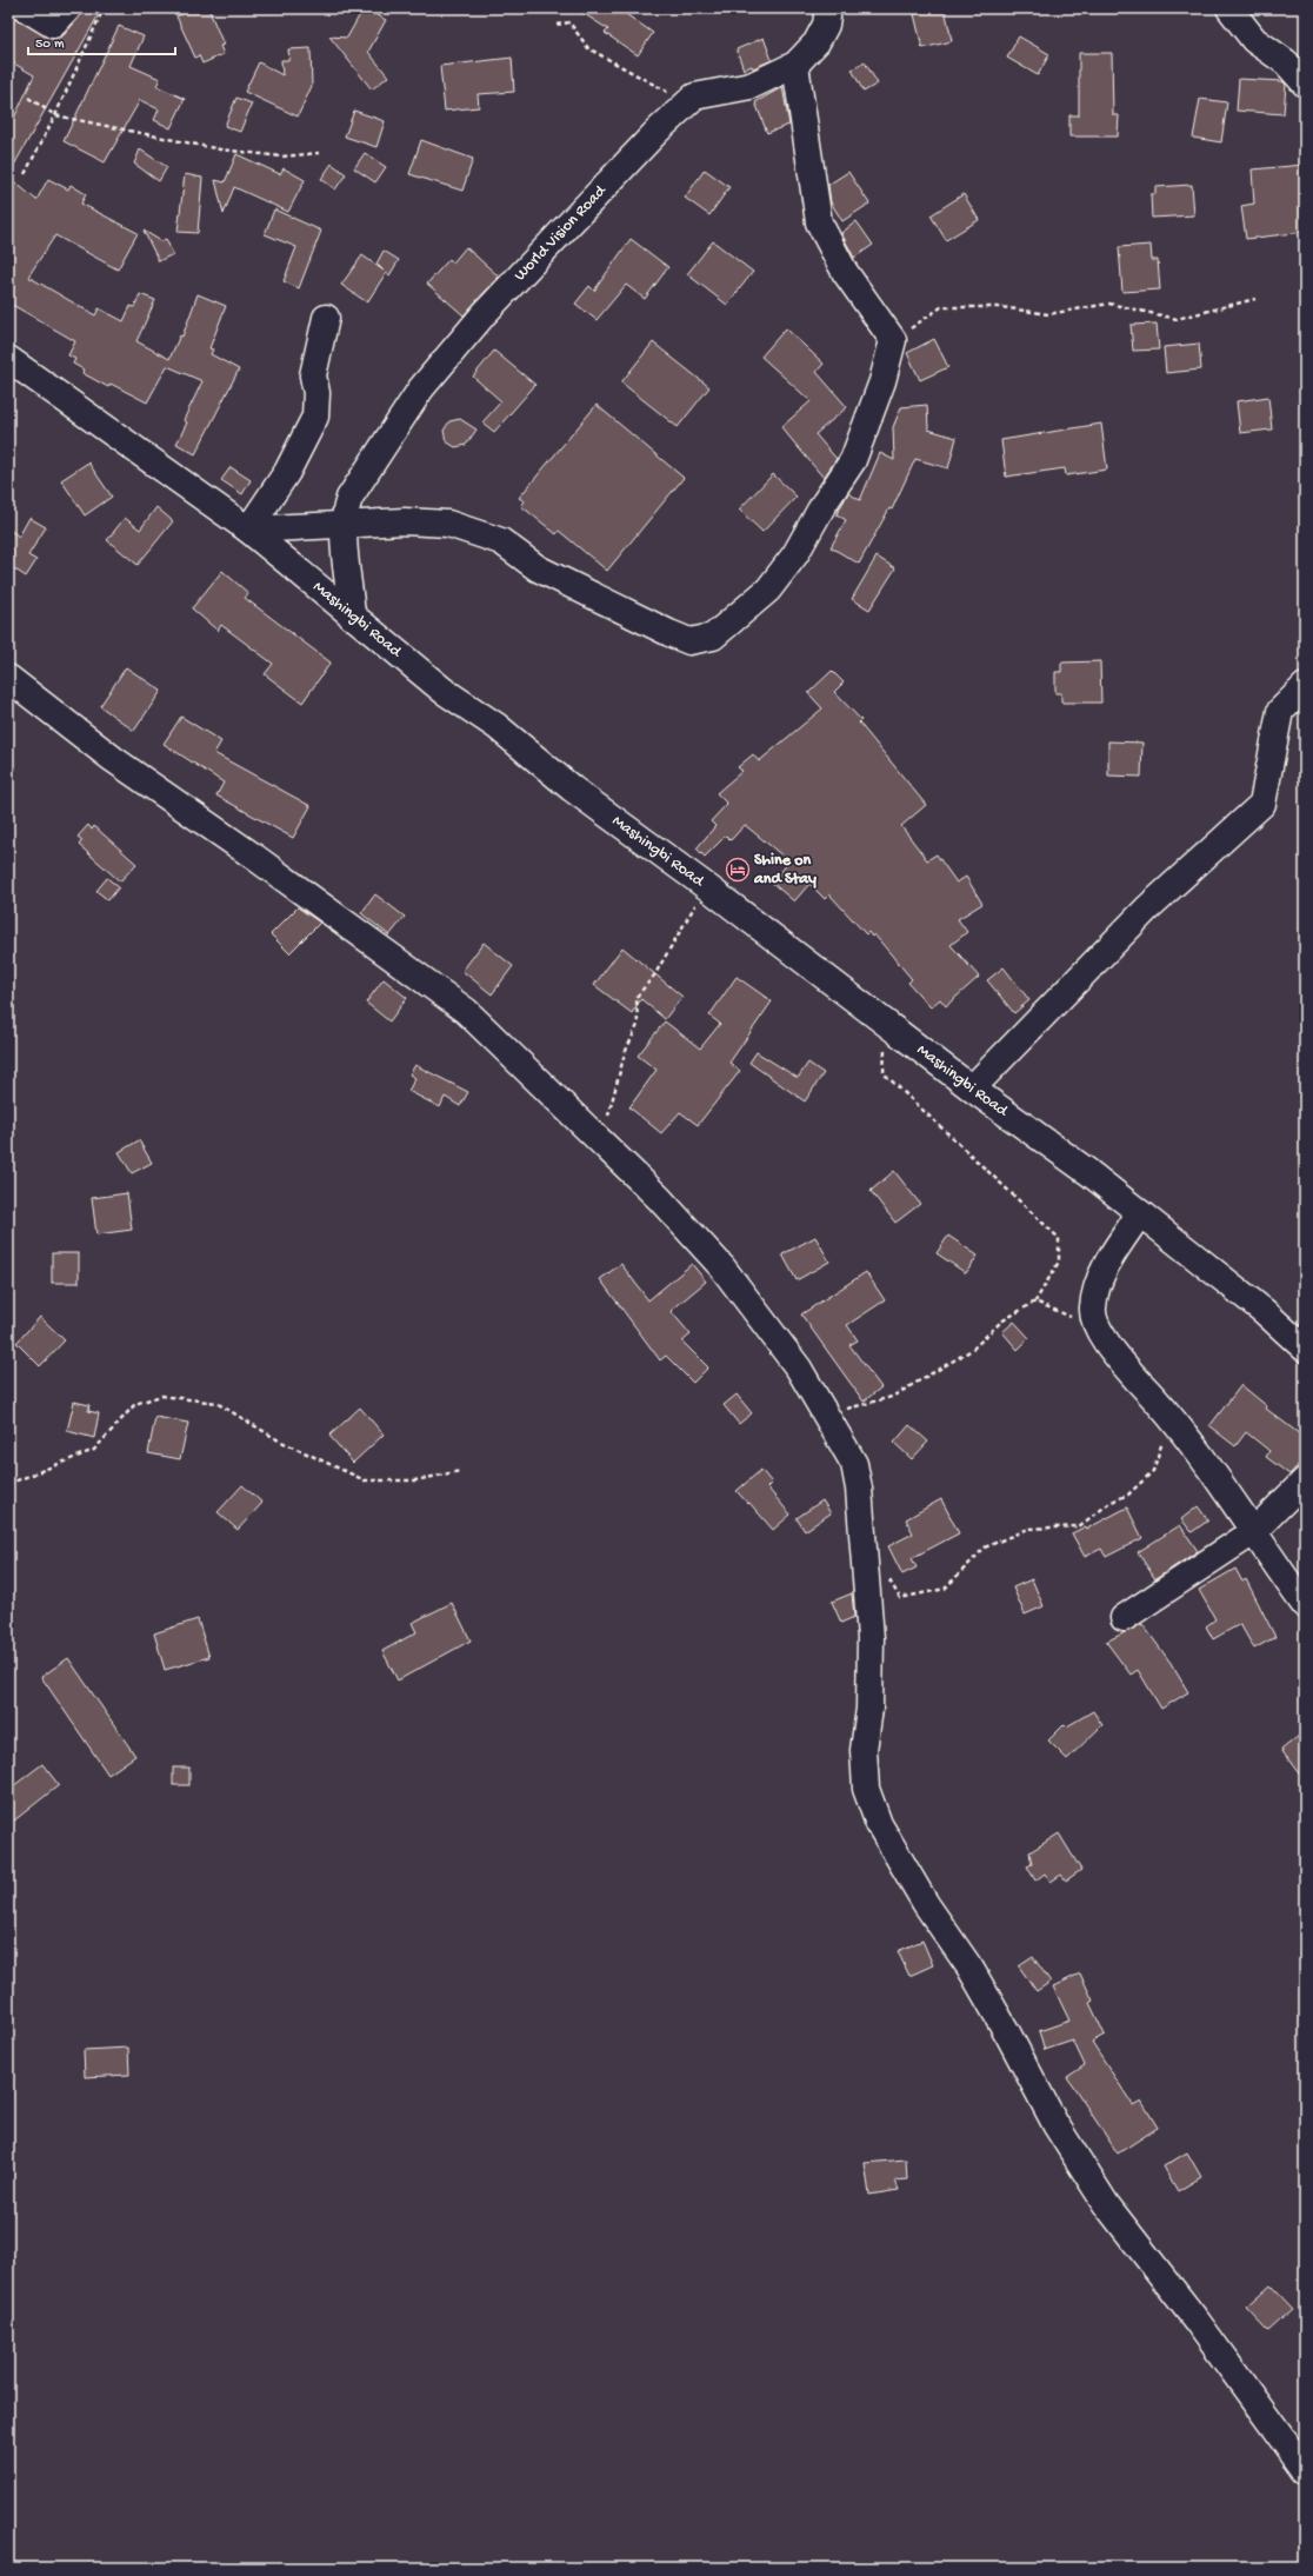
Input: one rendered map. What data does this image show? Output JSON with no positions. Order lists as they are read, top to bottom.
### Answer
{
  "streets": {
    "street": ["World Vision Road", "Mashingbi Road"]
  },
  "crossings": [
    ["World Vision Road", "Mashingbi Road"]
  ],
  "places": {
    "hotel": ["Shine on and Stay"]
  },
  "scale_bar": "50 m"
}
